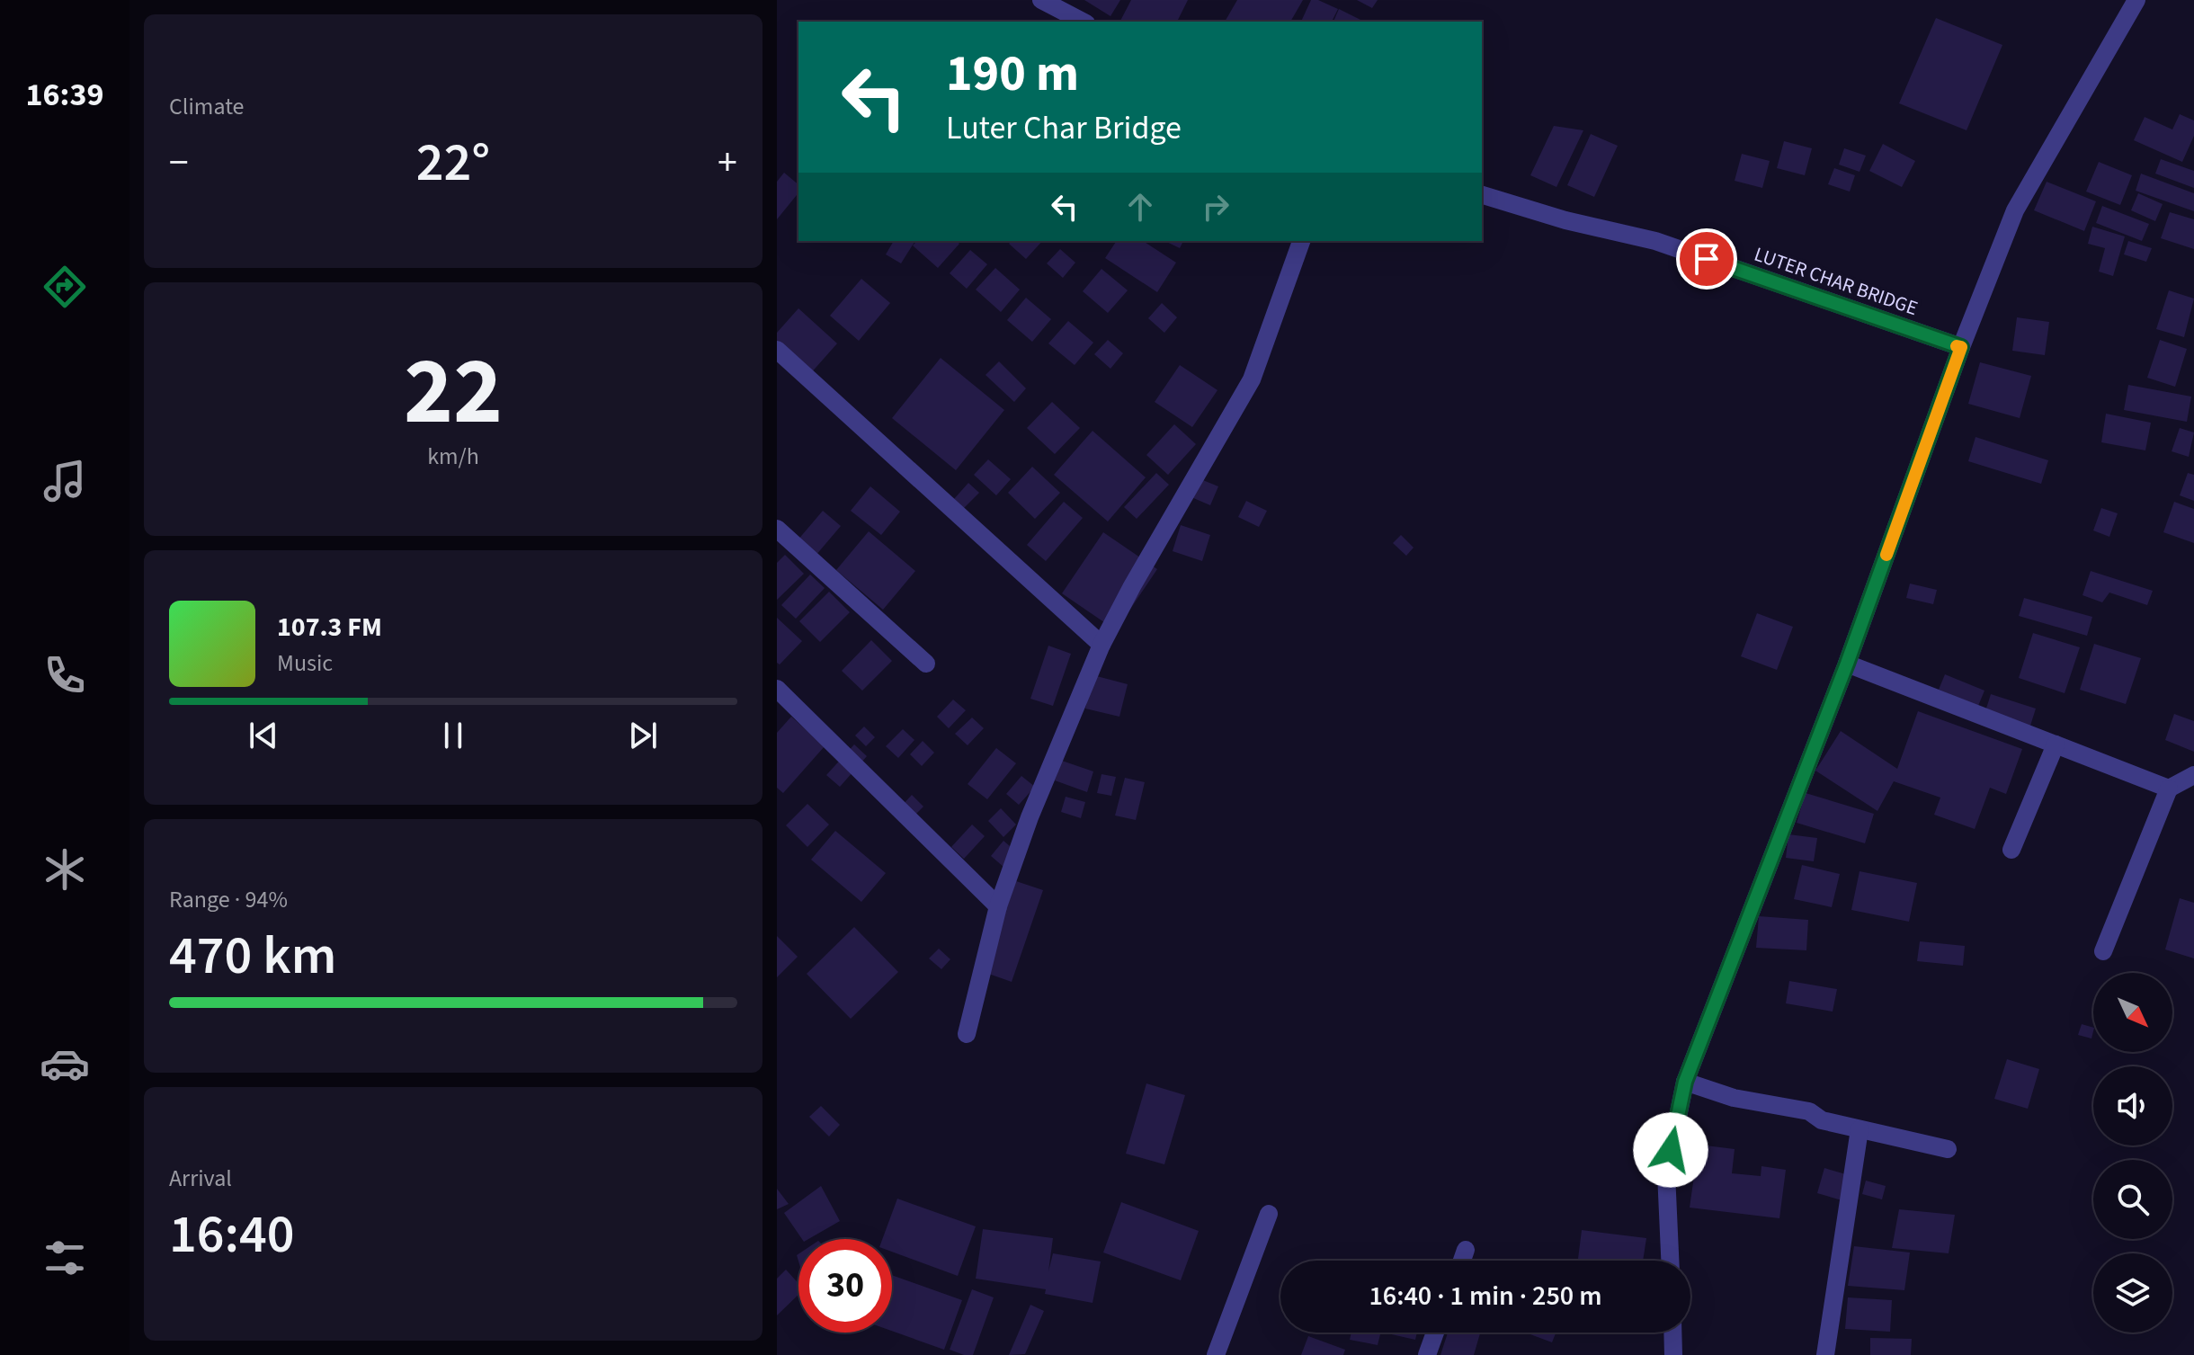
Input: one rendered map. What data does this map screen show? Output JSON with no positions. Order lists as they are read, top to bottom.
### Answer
{
  "streets": {
    "street": ["LUTER CHAR BRIDGE"]
  },
  "north": "bottom right",
  "page": {
    "tabs": "16:39",
    "tile": [
      "Climate",
      ["22", "km/h"],
      ["Range · 94%", "470 km"],
      ["Arrival", "16:40"]
    ],
    "turn": ["190 m", "Luter Char Bridge"],
    "heat": ["−", "22°", "+"],
    "song": ["107.3 FM", "Music"],
    "limit": "30",
    "trip": "16:40 · 1 min · 250 m"
  }
}
